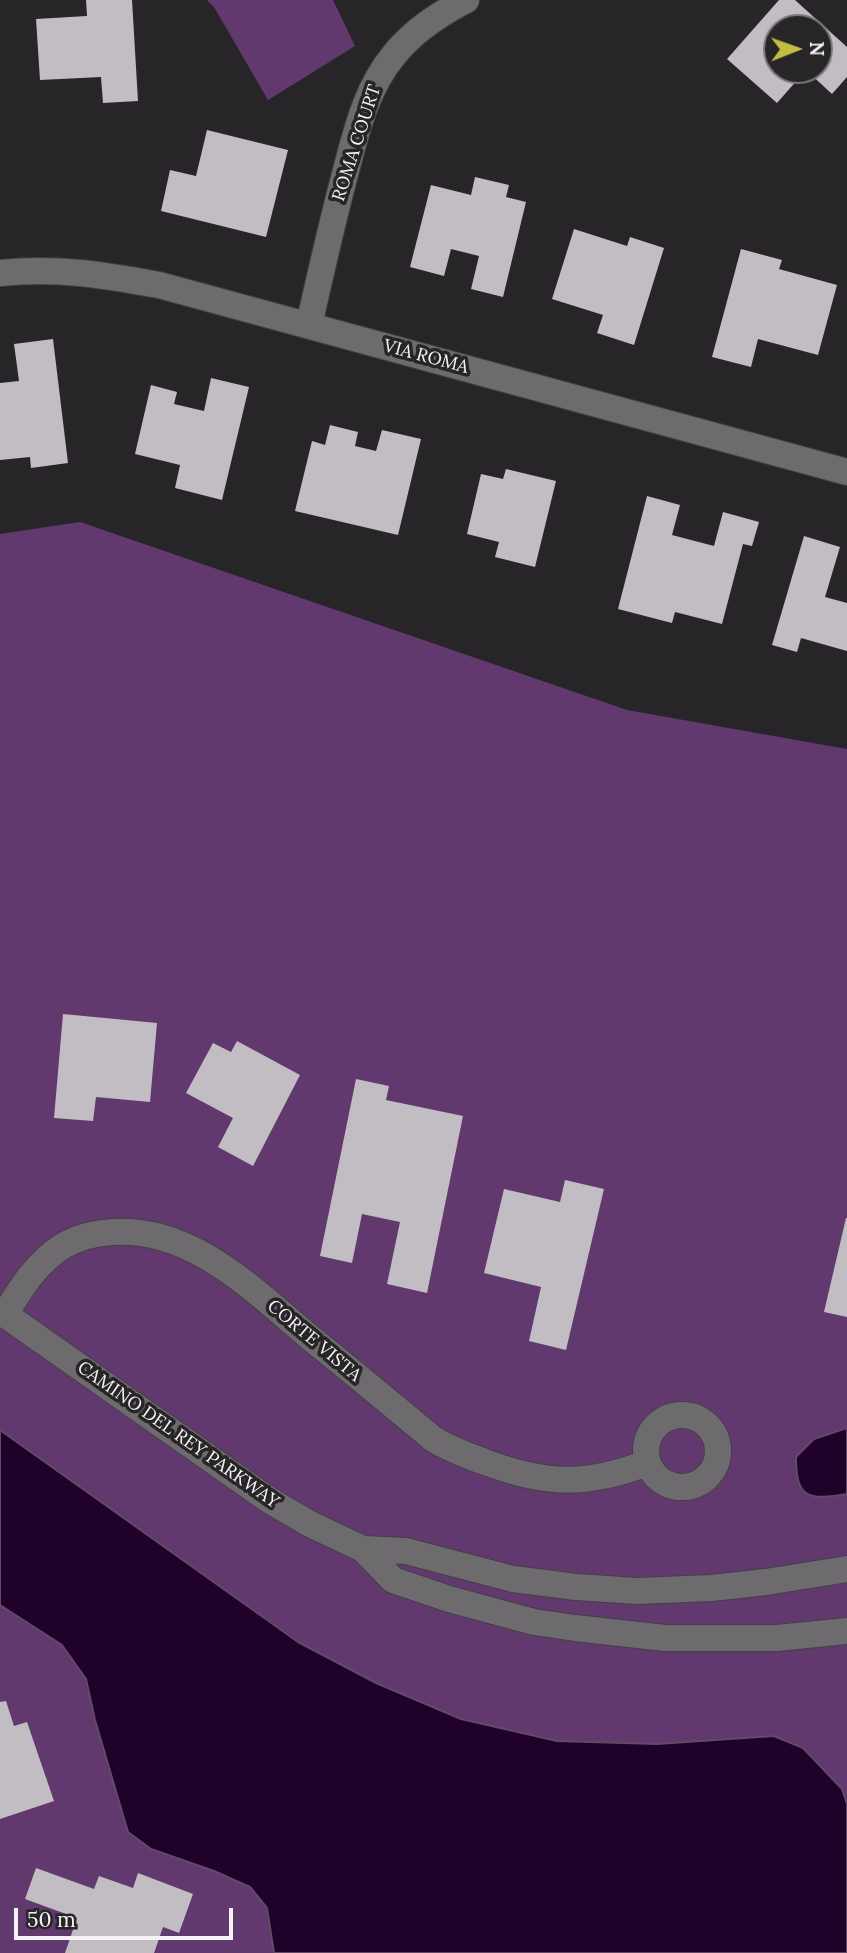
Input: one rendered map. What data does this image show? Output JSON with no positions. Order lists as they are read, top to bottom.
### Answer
{
  "streets": {
    "street": [
      "ROMA COURT",
      "VIA ROMA",
      "CORTE VISTA",
      "CAMINO DEL REY PARKWAY"
    ]
  },
  "crossings": [
    ["ROMA COURT", "VIA ROMA"],
    ["CORTE VISTA", "CAMINO DEL REY PARKWAY"]
  ],
  "scale_bar": "50 m",
  "north": "right"
}
